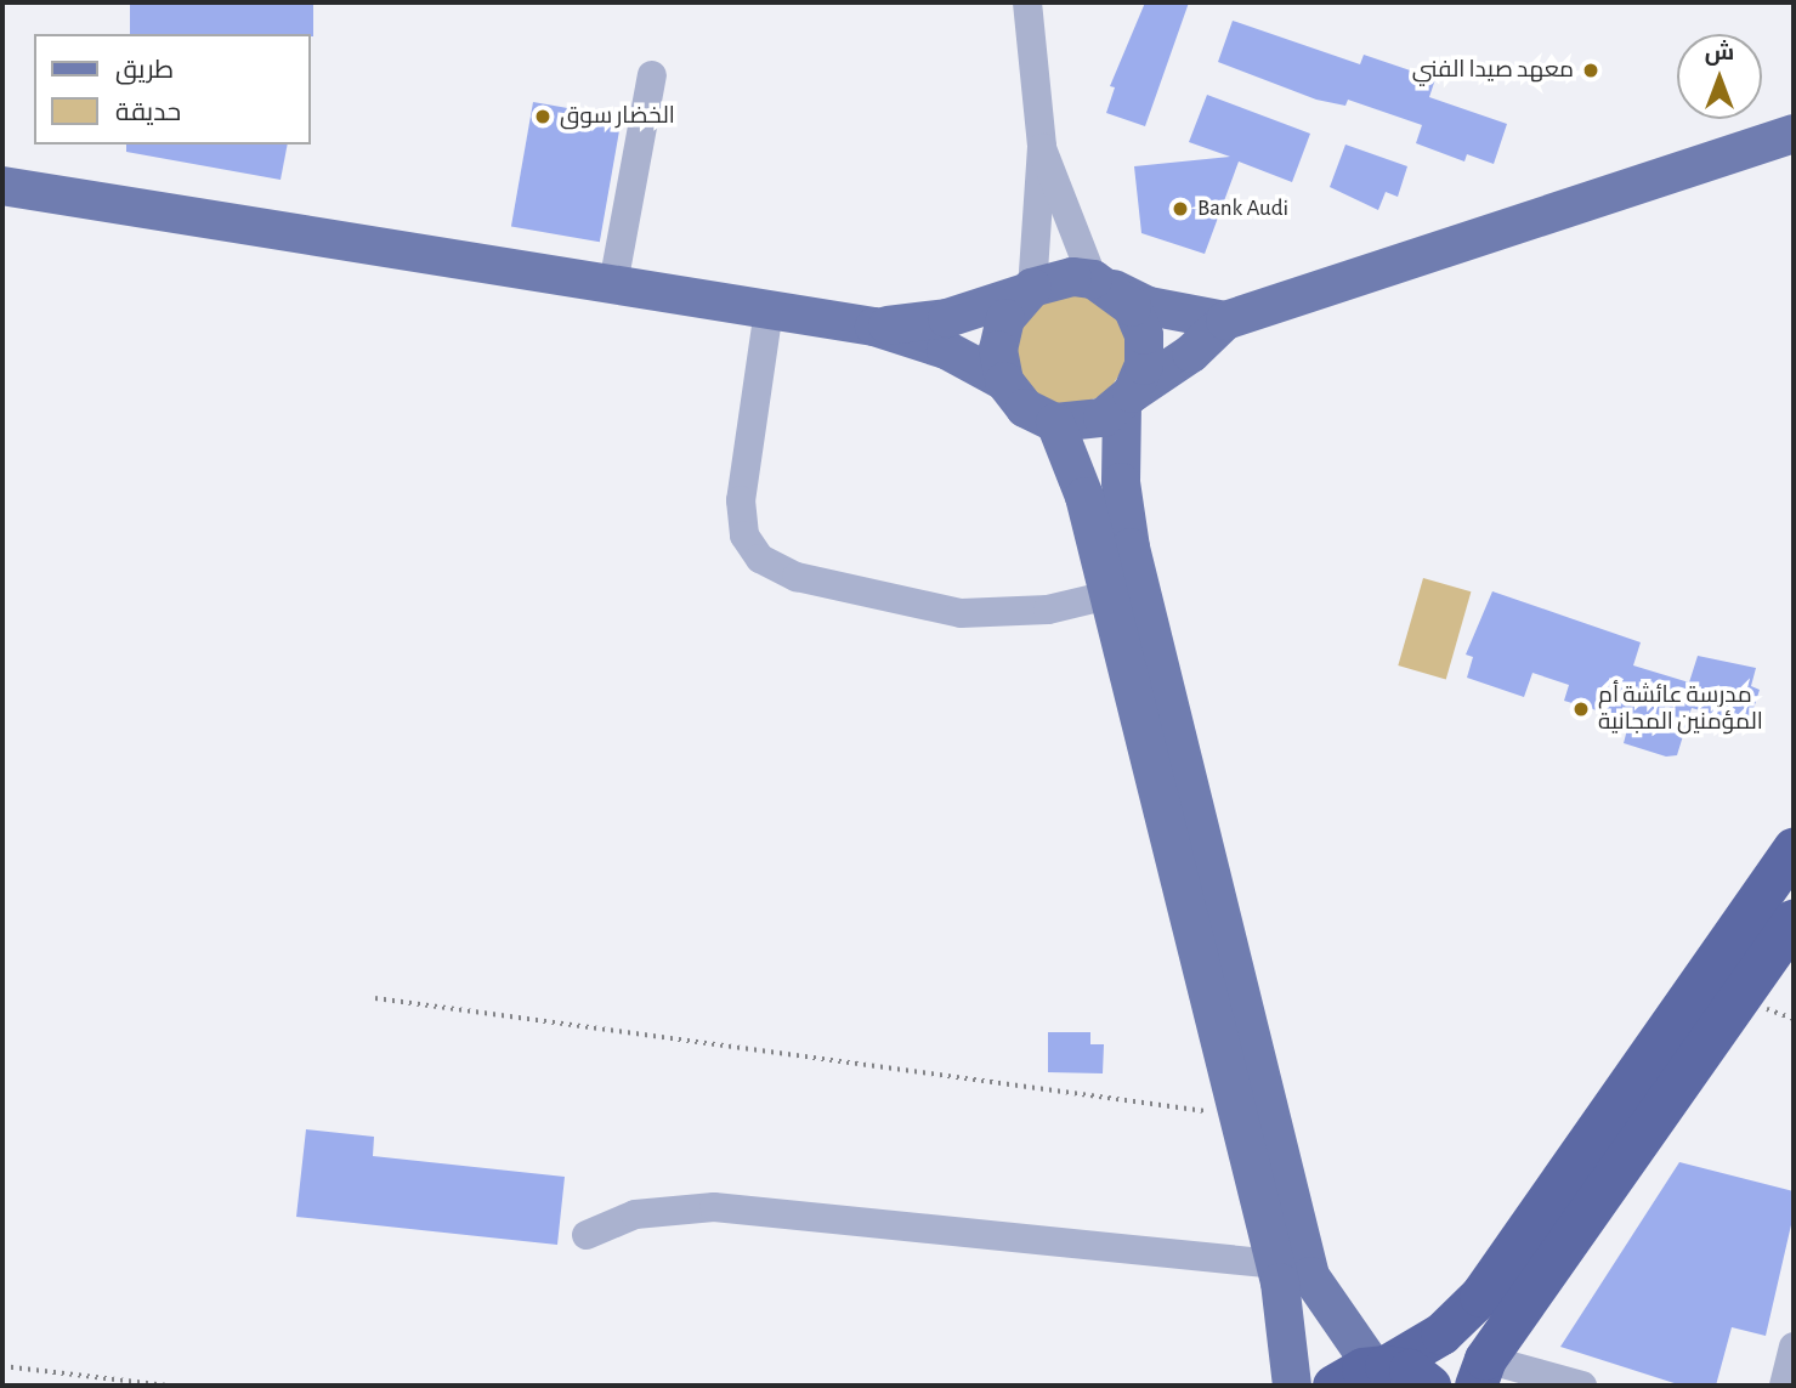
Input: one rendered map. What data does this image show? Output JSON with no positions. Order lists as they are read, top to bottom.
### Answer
{
  "places": [
    "معهد صيدا الفني",
    "الخضار سوق",
    "Bank Audi",
    "مدرسة عائشة أم المؤمنين المجانية"
  ],
  "legend": ["طريق", "حديقة"],
  "north": "top"
}
